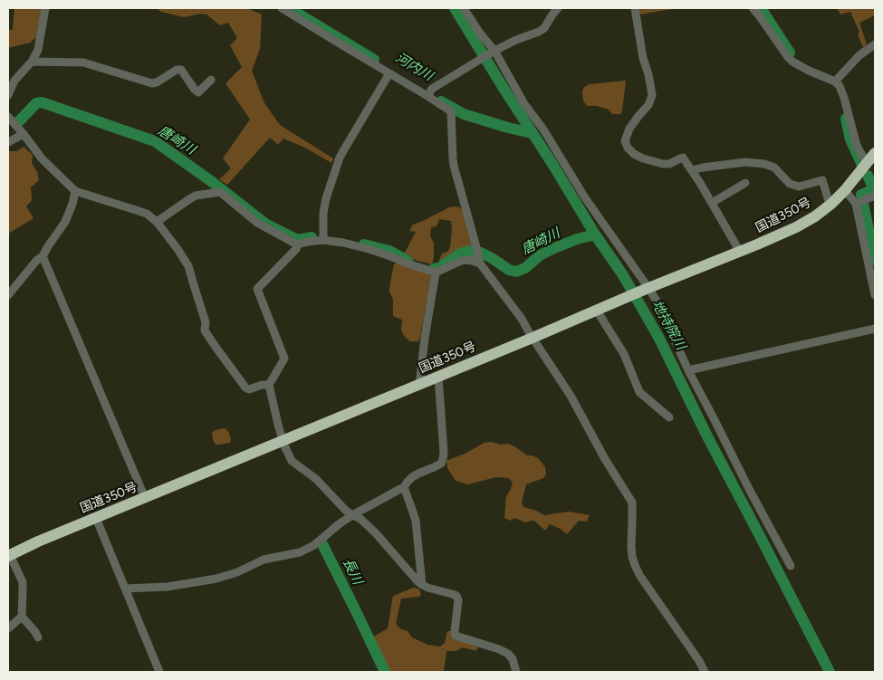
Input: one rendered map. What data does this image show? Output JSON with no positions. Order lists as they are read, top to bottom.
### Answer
{
  "streets": {
    "highway": ["国道350号"]
  },
  "water": [
    "河内川",
    "唐崎川",
    "地持院川",
    "長川"
  ]
}
